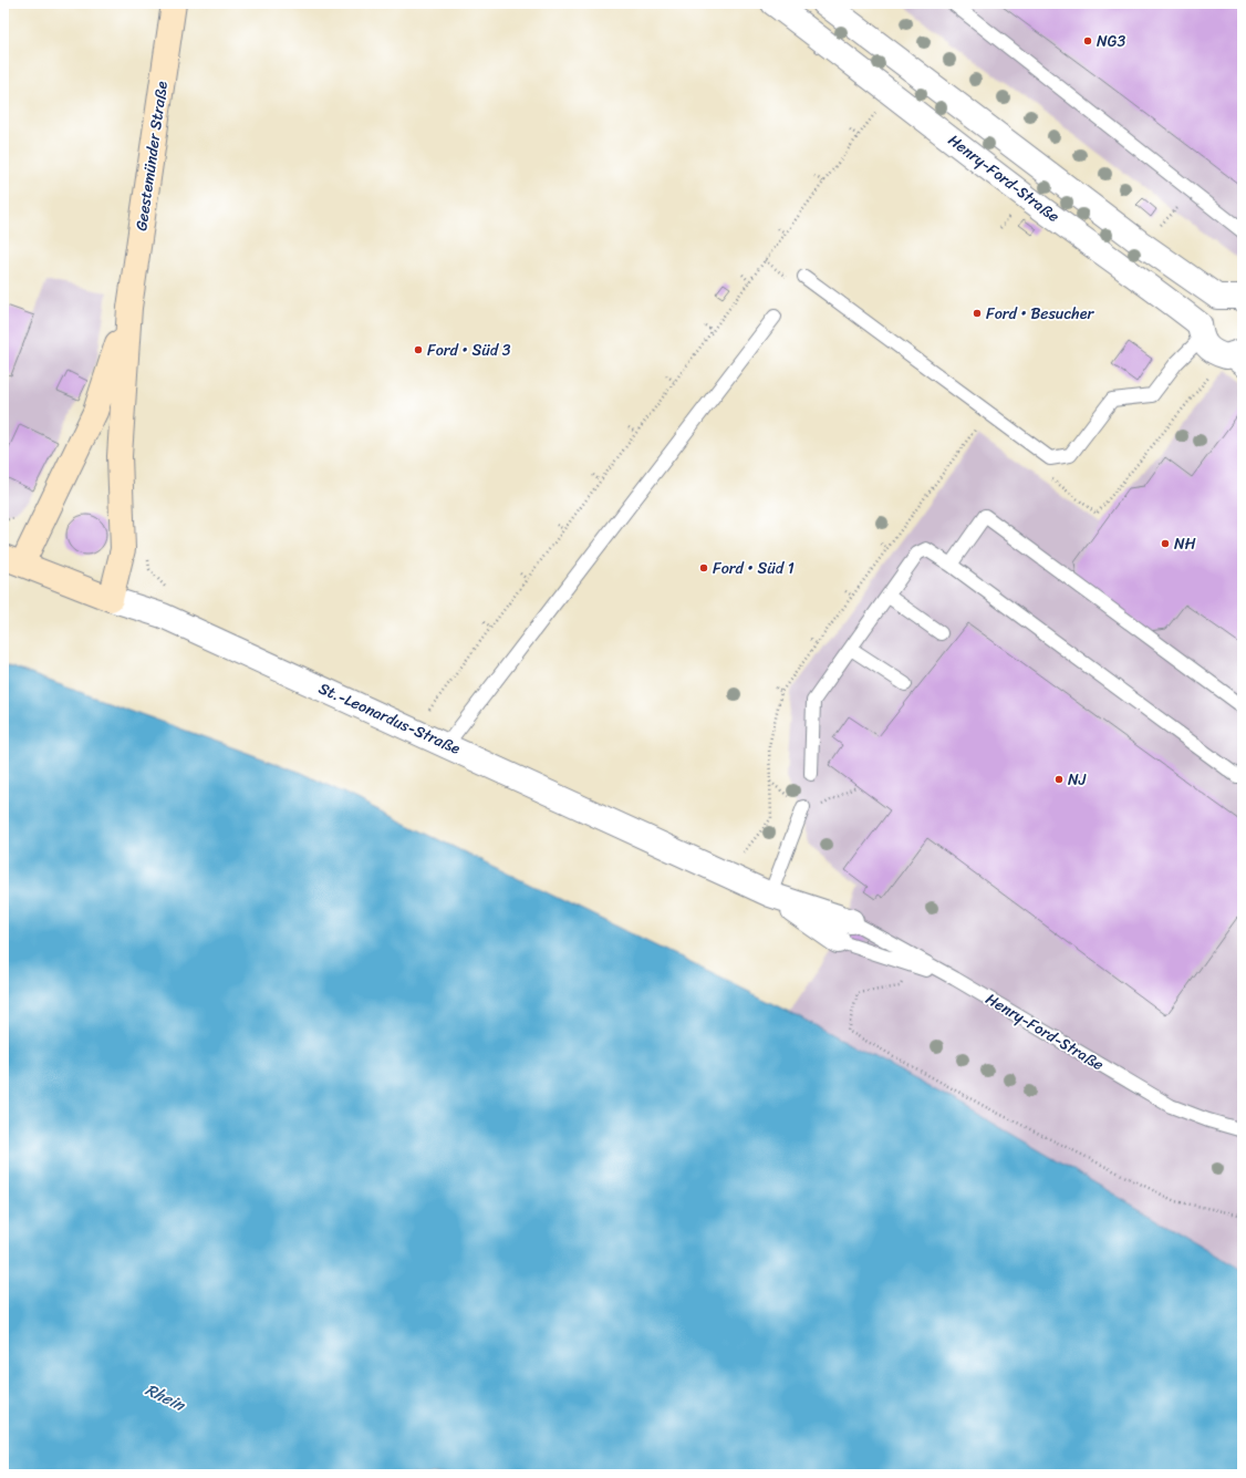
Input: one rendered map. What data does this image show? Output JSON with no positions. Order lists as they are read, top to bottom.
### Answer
{
  "streets": {
    "street": ["Geestemünder Straße", "Henry-Ford-Straße", "St.-Leonardus-Straße"]
  },
  "crossings": [
    ["Geestemünder Straße", "St.-Leonardus-Straße"],
    ["Henry-Ford-Straße", "St.-Leonardus-Straße"]
  ],
  "water": ["Rhein"],
  "places": [
    "NG3",
    "Ford • Besucher",
    "Ford • Süd 3",
    "NH",
    "Ford • Süd 1",
    "NJ"
  ]
}
